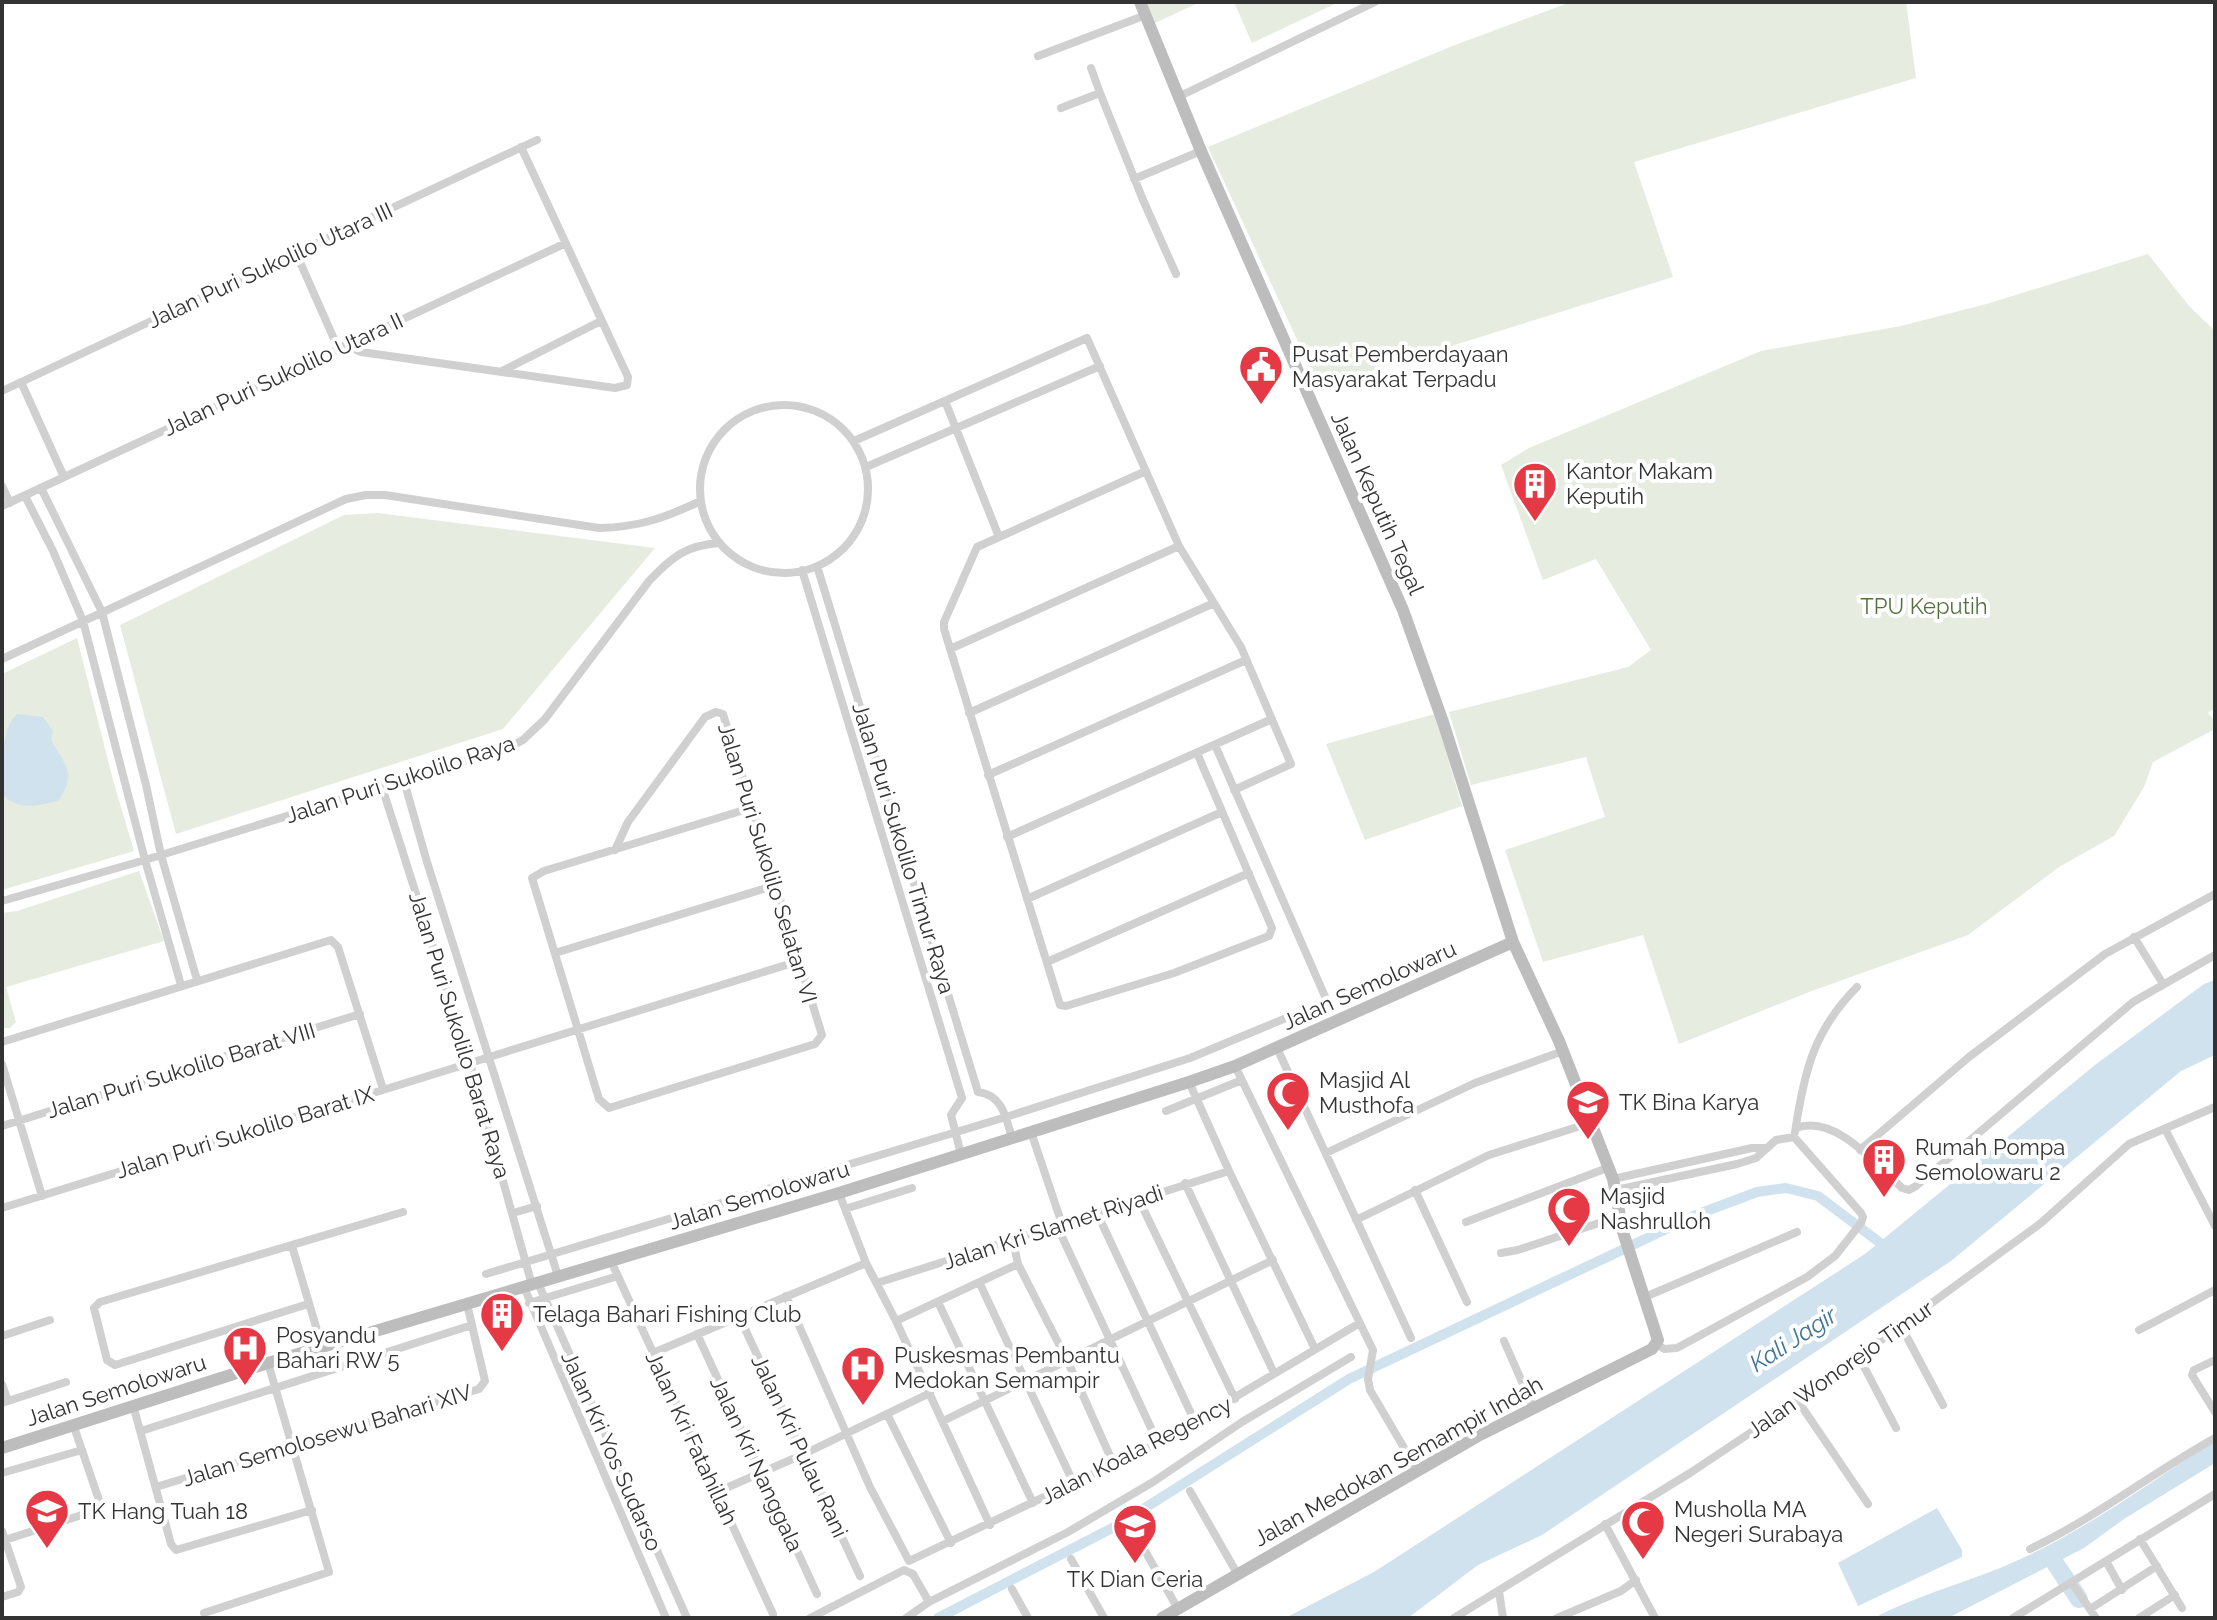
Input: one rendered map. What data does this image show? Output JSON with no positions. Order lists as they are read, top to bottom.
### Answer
{
  "streets": {
    "main road": ["Jalan Keputih Tegal", "Jalan Semolowaru", "Jalan Medokan Semampir Indah"],
    "street": [
      "Jalan Puri Sukolilo Utara III",
      "Jalan Puri Sukolilo Utara II",
      "Jalan Puri Sukolilo Raya",
      "Jalan Puri Sukolilo Timur Raya",
      "Jalan Puri Sukolilo Selatan VI",
      "Jalan Puri Sukolilo Barat Raya",
      "Jalan Puri Sukolilo Barat VIII",
      "Jalan Puri Sukolilo Barat IX",
      "Jalan Kri Slamet Riyadi",
      "Jalan Wonorejo Timur",
      "Jalan Semolosewu Bahari XIV",
      "Jalan Kri Fatahillah",
      "Jalan Kri Pulau Rani",
      "Jalan Koala Regency",
      "Jalan Kri Yos Sudarso",
      "Jalan Kri Nanggala"
    ]
  },
  "crossings": [
    ["Jalan Keputih Tegal", "Jalan Semolowaru"],
    ["Jalan Keputih Tegal", "Jalan Medokan Semampir Indah"],
    ["Jalan Puri Sukolilo Raya", "Jalan Puri Sukolilo Timur Raya"],
    ["Jalan Puri Sukolilo Raya", "Jalan Puri Sukolilo Barat Raya"],
    ["Jalan Puri Sukolilo Selatan VI", "Jalan Puri Sukolilo Barat IX"],
    ["Jalan Semolowaru", "Jalan Puri Sukolilo Barat Raya"],
    ["Jalan Semolowaru", "Jalan Semolosewu Bahari XIV"],
    ["Jalan Semolowaru", "Jalan Kri Fatahillah"],
    ["Jalan Semolowaru", "Jalan Kri Yos Sudarso"],
    ["Jalan Puri Sukolilo Barat Raya", "Jalan Puri Sukolilo Barat IX"],
    ["Jalan Puri Sukolilo Barat Raya", "Jalan Kri Yos Sudarso"]
  ],
  "water": ["Kali Jagir"],
  "parks": ["TPU Keputih"],
  "places": {
    "public building": ["Pusat Pemberdayaan Masyarakat Terpadu"],
    "building": ["Kantor Makam Keputih", "Rumah Pompa Semolowaru 2", "Telaga Bahari Fishing Club"],
    "mosque": ["Masjid Al Musthofa", "Masjid Nashrulloh", "Musholla MA Negeri Surabaya"],
    "school or university": ["TK Bina Karya", "TK Hang Tuah 18", "TK Dian Ceria"],
    "hospital": ["Posyandu Bahari RW 5", "Puskesmas Pembantu Medokan Semampir"]
  }
}
